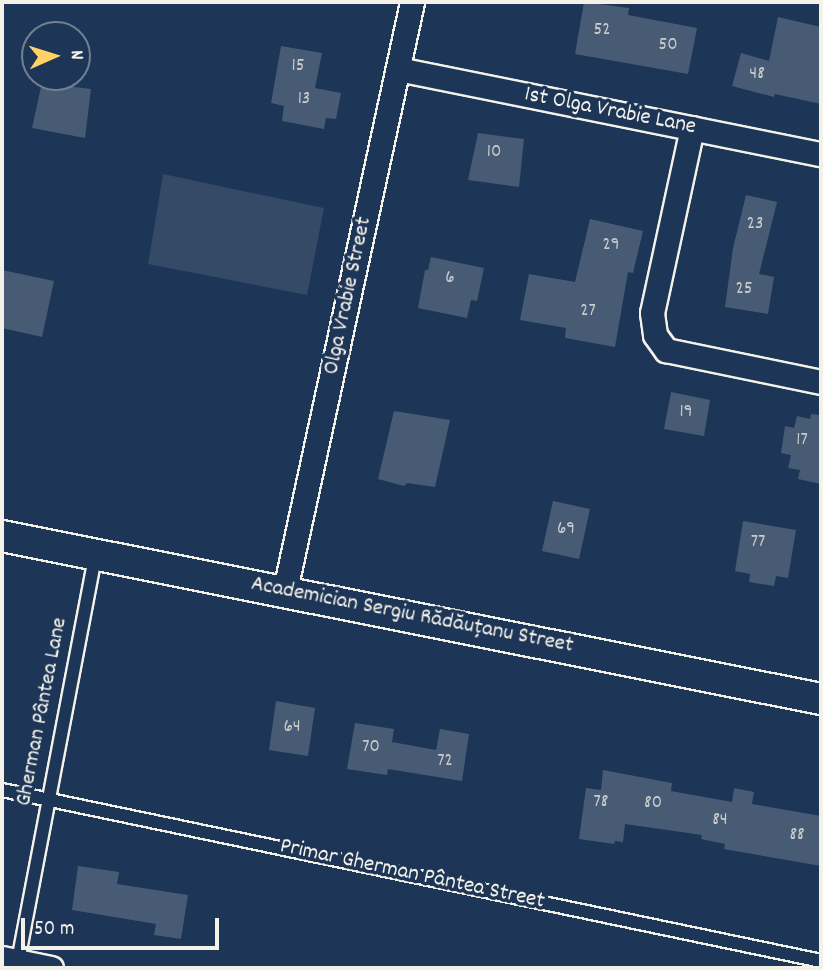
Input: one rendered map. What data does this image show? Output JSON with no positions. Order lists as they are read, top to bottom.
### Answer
{
  "streets": {
    "street": ["1st Olga Vrabie Lane", "Olga Vrabie Street", "Academician Sergiu Rădăuțanu Street"],
    "lane": ["Gherman Pântea Lane", "Primar Gherman Pântea Street"]
  },
  "crossings": [
    ["1st Olga Vrabie Lane", "Olga Vrabie Street"],
    ["Olga Vrabie Street", "Academician Sergiu Rădăuțanu Street"],
    ["Academician Sergiu Rădăuțanu Street", "Gherman Pântea Lane"],
    ["Gherman Pântea Lane", "Primar Gherman Pântea Street"]
  ],
  "house_numbers": [
    "52",
    "50",
    "15",
    "48",
    "13",
    "10",
    "23",
    "29",
    "6",
    "25",
    "27",
    "19",
    "17",
    "69",
    "77",
    "64",
    "70",
    "72",
    "78",
    "80",
    "84",
    "88"
  ],
  "scale_bar": "50 m",
  "north": "right"
}
